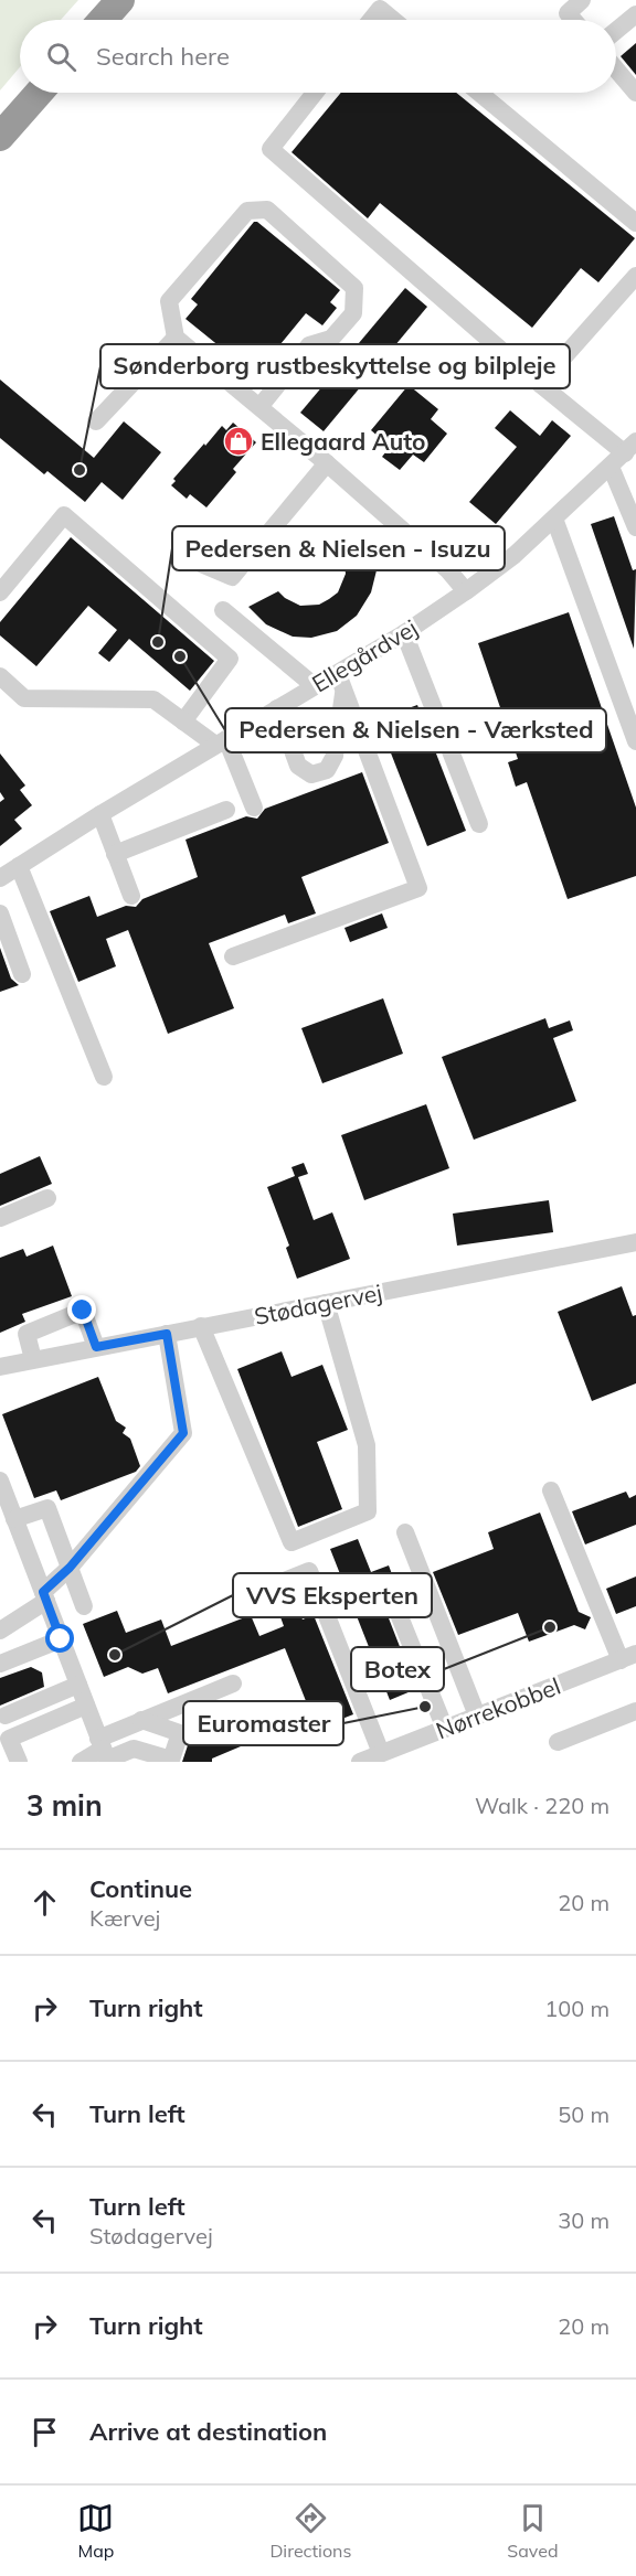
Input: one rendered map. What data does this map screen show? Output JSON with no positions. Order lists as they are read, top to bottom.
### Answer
{
  "streets": {
    "street": ["Ellegårdvej", "Stødagervej", "Nørrekobbel"]
  },
  "places": {
    "shop": ["Ellegaard Auto"],
    "other": [
      "Sønderborg rustbeskyttelse og bilpleje",
      "Pedersen & Nielsen - Isuzu",
      "Pedersen & Nielsen - Værksted",
      "Botex",
      "VVS Eksperten",
      "Euromaster"
    ]
  },
  "page": {
    "search": "Search here",
    "heading": ["3 min", "Walk · 220 m"],
    "list": [
      ["Continue", "Kærvej", "20 m"],
      ["Turn right", "100 m"],
      ["Turn left", "50 m"],
      ["Turn left", "Stødagervej", "30 m"],
      ["Turn right", "20 m"],
      "Arrive at destination"
    ],
    "nav": ["Map", "Directions", "Saved"]
  }
}
